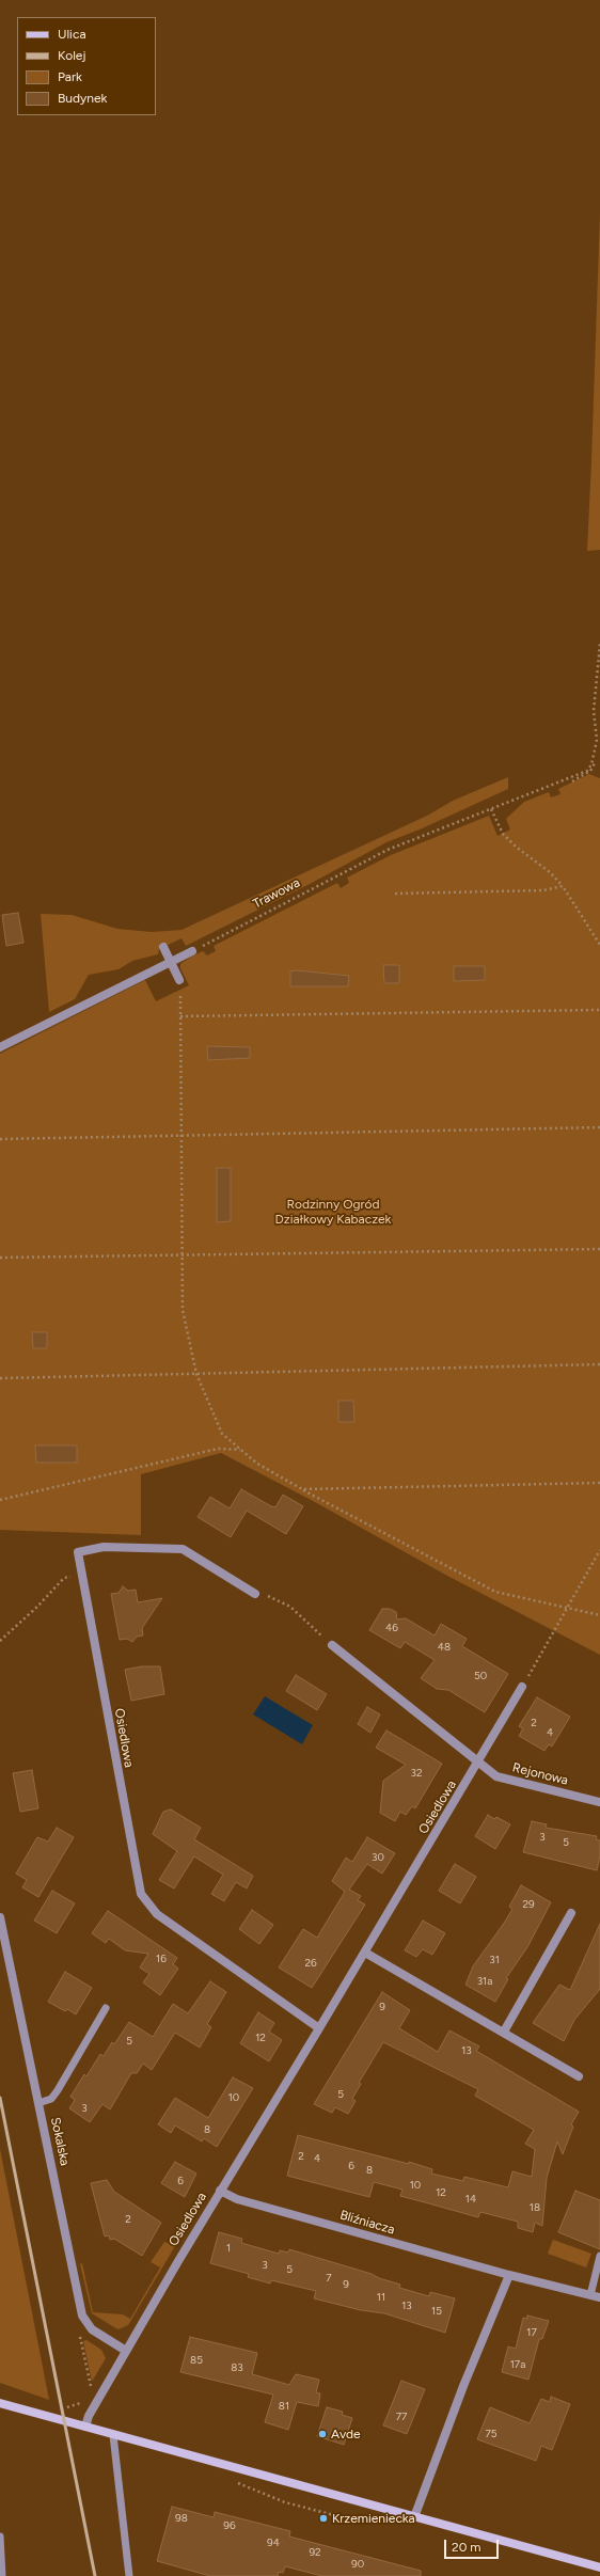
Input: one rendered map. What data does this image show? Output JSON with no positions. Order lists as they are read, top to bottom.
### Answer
{
  "streets": {
    "street": [
      "Osiedlowa",
      "Rejonowa",
      "Sokalska",
      "Bliźniacza"
    ],
    "path": ["Trawowa"]
  },
  "crossings": [
    ["Osiedlowa", "Rejonowa"],
    ["Osiedlowa", "Bliźniacza"]
  ],
  "parks": ["Rodzinny Ogród Działkowy Kabaczek"],
  "places": ["Avde", "Krzemieniecka"],
  "house_numbers": [
    "46",
    "48",
    "50",
    "2",
    "4",
    "32",
    "3",
    "5",
    "30",
    "29",
    "16",
    "31",
    "26",
    "31a",
    "9",
    "12",
    "5",
    "13",
    "5",
    "10",
    "3",
    "8",
    "2",
    "4",
    "6",
    "8",
    "6",
    "10",
    "12",
    "14",
    "18",
    "2",
    "1",
    "3",
    "5",
    "7",
    "9",
    "11",
    "13",
    "15",
    "17",
    "85",
    "17a",
    "83",
    "81",
    "77",
    "75",
    "98",
    "96",
    "94",
    "92",
    "90"
  ],
  "legend": [
    "Ulica",
    "Kolej",
    "Park",
    "Budynek"
  ],
  "scale_bar": "20 m"
}
